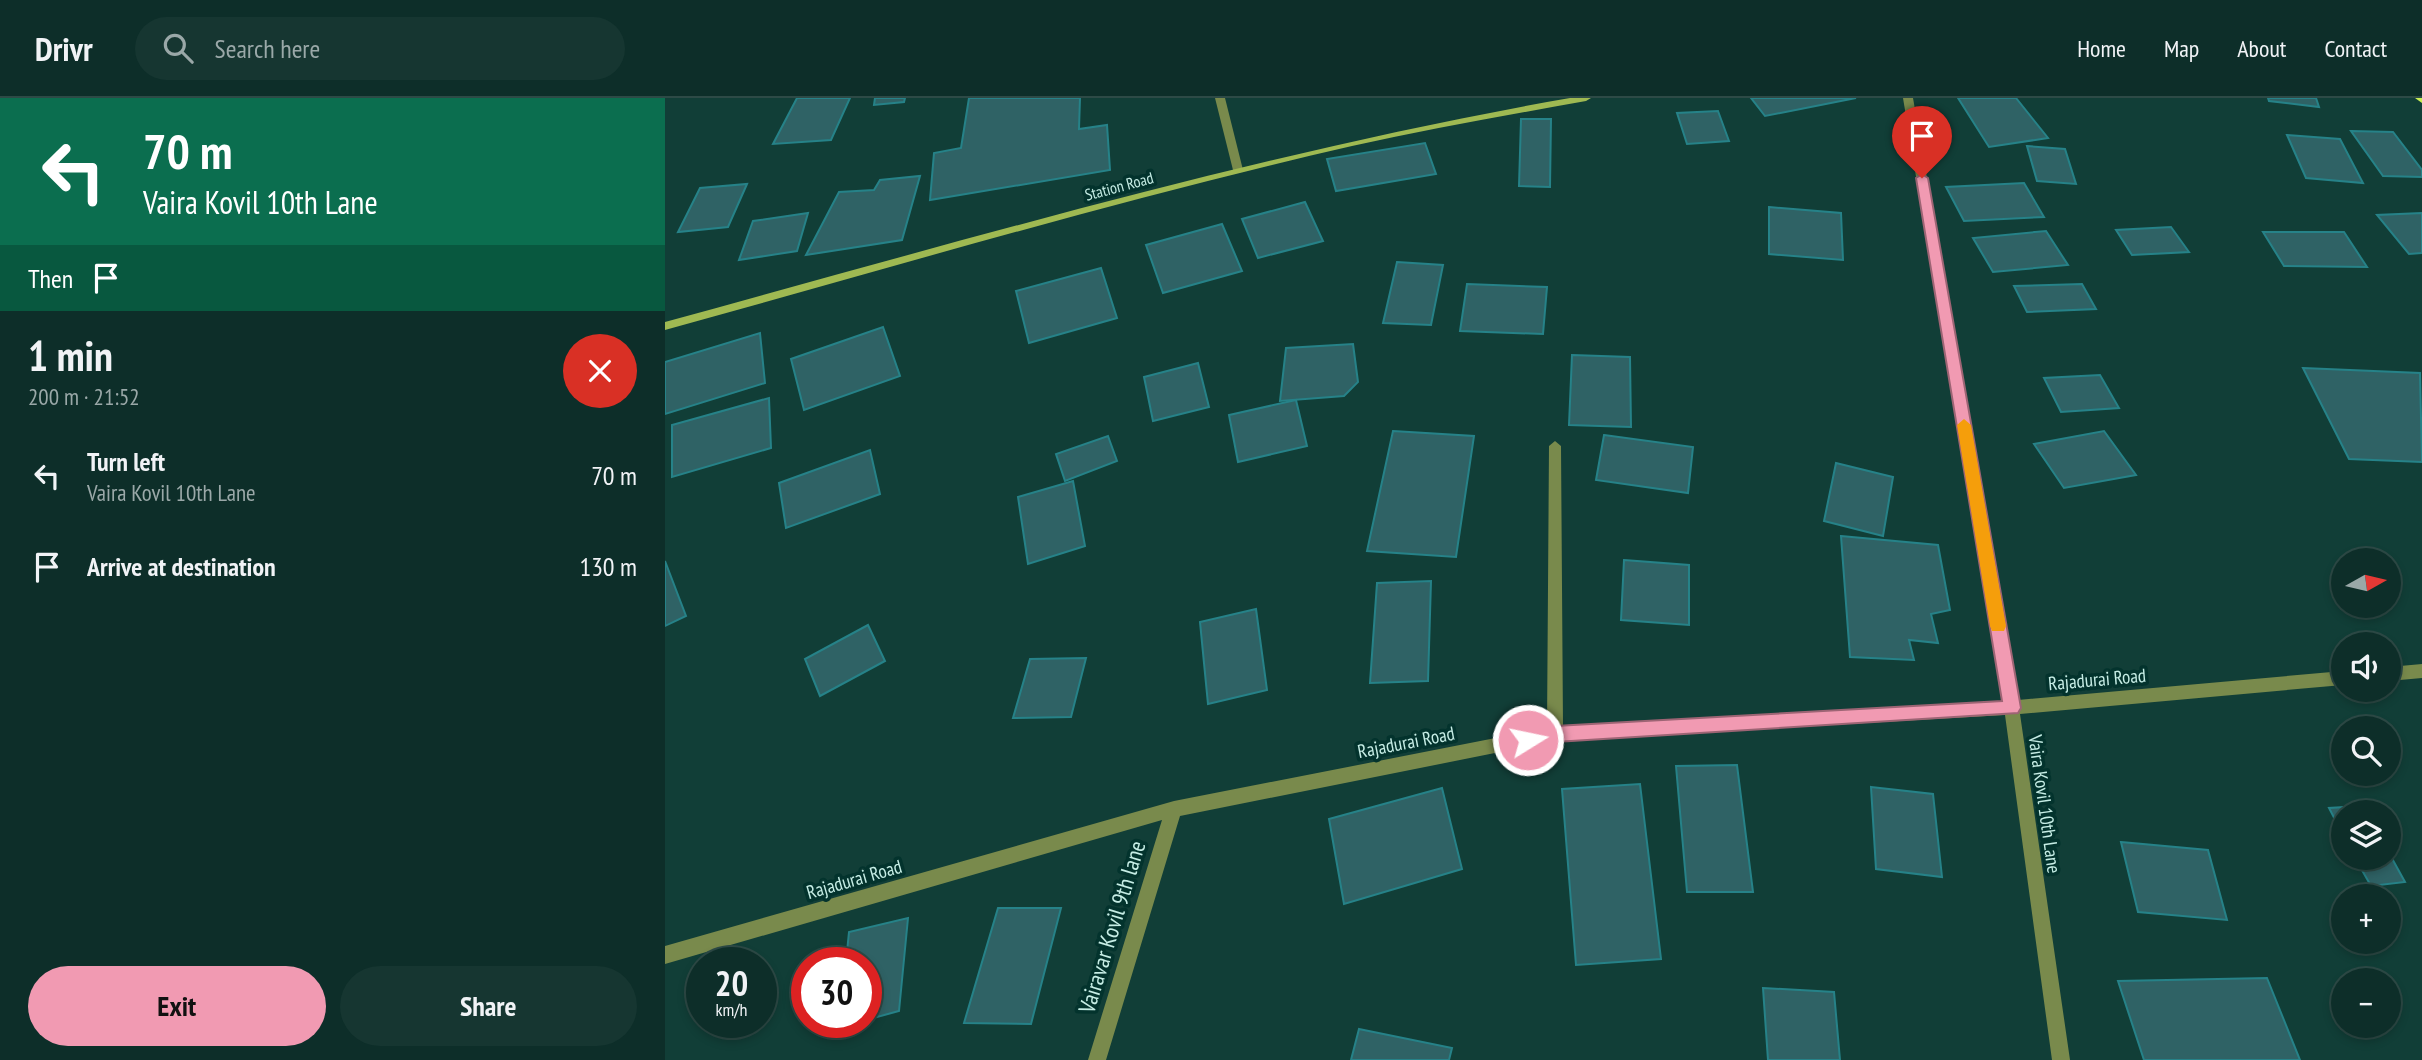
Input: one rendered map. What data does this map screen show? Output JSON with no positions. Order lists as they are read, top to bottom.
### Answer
{
  "streets": {
    "main road": ["Station Road"],
    "street": ["Rajadurai Road", "Vaira Kovil 10th Lane", "Vairavar Kovil 9th lane"]
  },
  "crossings": [
    ["Rajadurai Road", "Vaira Kovil 10th Lane"],
    ["Rajadurai Road", "Vairavar Kovil 9th lane"]
  ],
  "north": "right",
  "page": {
    "header": "Drivr",
    "search": "Search here",
    "nav": [
      "Home",
      "Map",
      "About",
      "Contact"
    ],
    "turn": ["70 m", "Vaira Kovil 10th Lane"],
    "then": "Then",
    "heading": ["1 min", "200 m · 21:52"],
    "list": [
      {
        "name": "Turn left",
        "note": "Vaira Kovil 10th Lane",
        "value": "70 m"
      },
      {
        "name": "Arrive at destination",
        "value": "130 m"
      }
    ],
    "map_buttons": ["+", "−"],
    "speed": "20 km/h",
    "limit": "30",
    "buttons": ["Exit", "Share"]
  }
}
